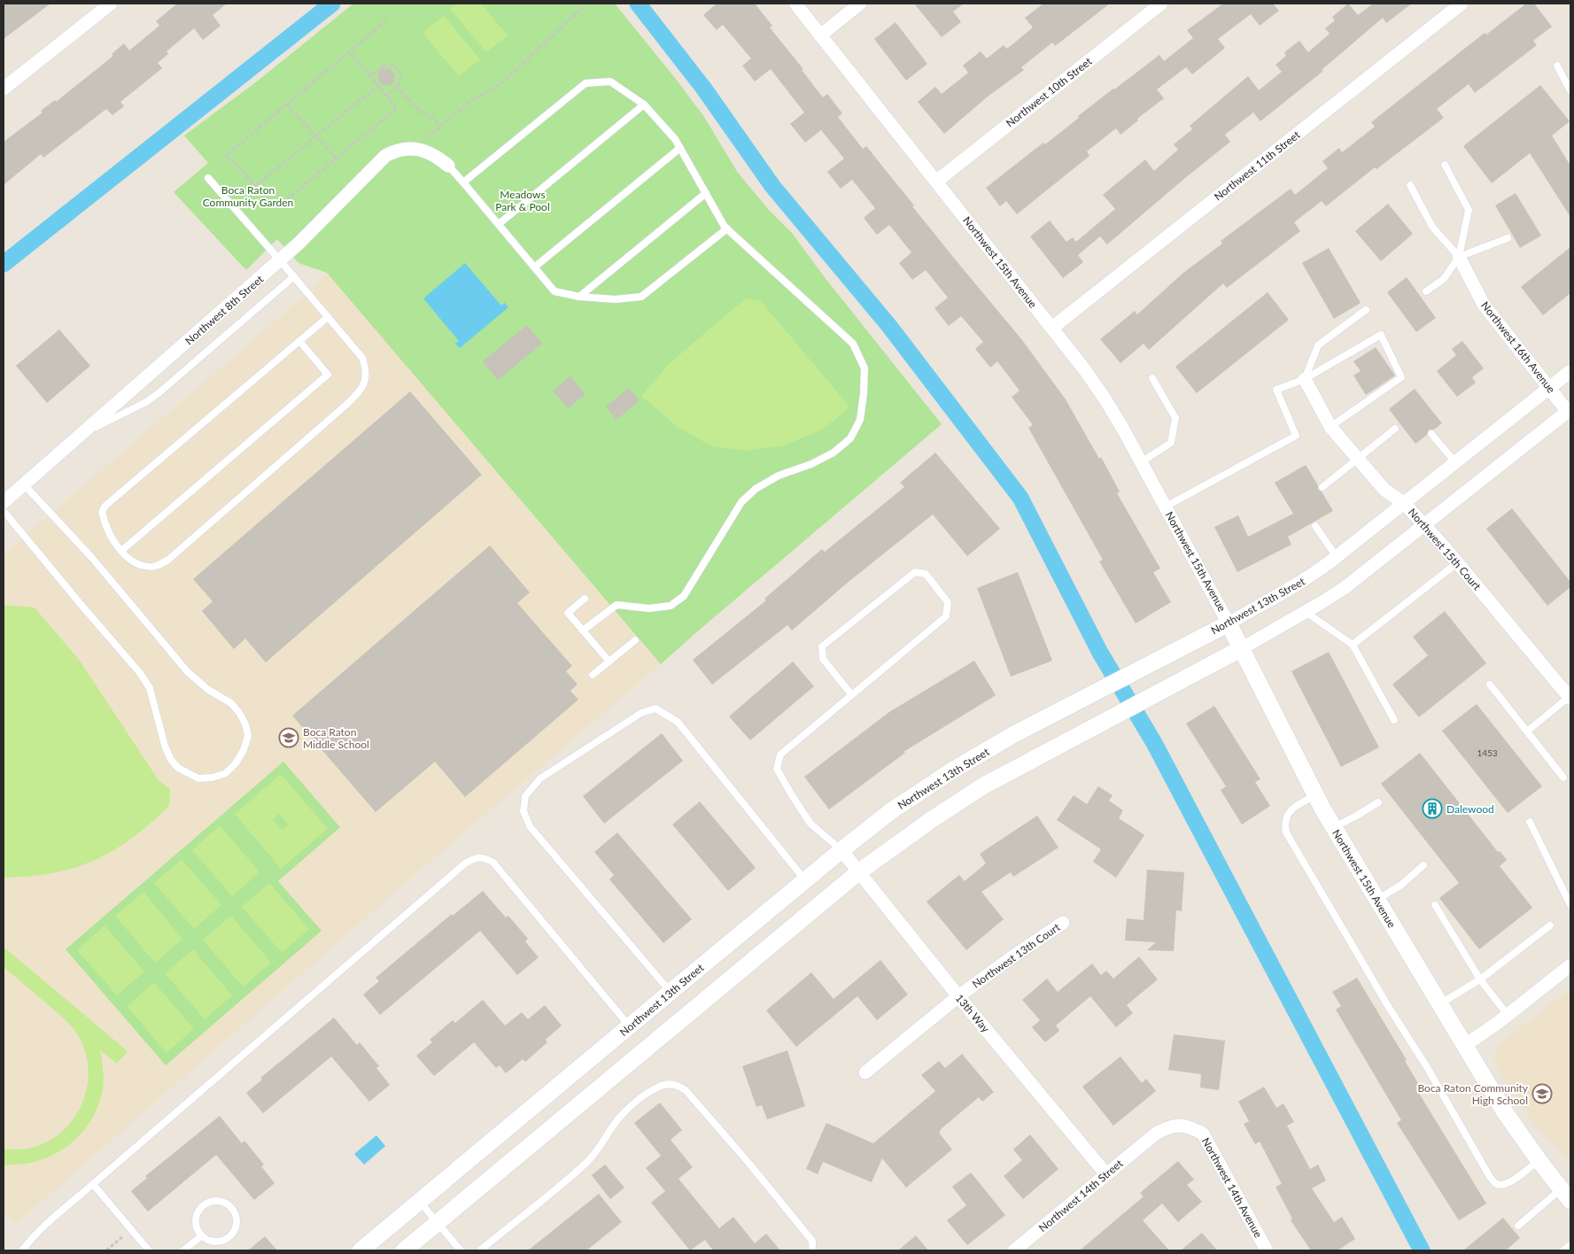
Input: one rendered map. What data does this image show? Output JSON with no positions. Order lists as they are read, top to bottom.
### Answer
{
  "streets": {
    "street": [
      "Northwest 10th Street",
      "Northwest 11th Street",
      "Northwest 15th Avenue",
      "Northwest 8th Street",
      "Northwest 16th Avenue",
      "Northwest 15th Court",
      "Northwest 13th Street",
      "Northwest 13th Court",
      "13th Way",
      "Northwest 14th Avenue",
      "Northwest 14th Street"
    ]
  },
  "crossings": [
    ["Northwest 10th Street", "Northwest 15th Avenue"],
    ["Northwest 11th Street", "Northwest 15th Avenue"],
    ["Northwest 15th Avenue", "Northwest 13th Street"],
    ["Northwest 16th Avenue", "Northwest 13th Street"],
    ["Northwest 15th Court", "Northwest 13th Street"],
    ["Northwest 13th Street", "13th Way"],
    ["Northwest 13th Court", "13th Way"],
    ["13th Way", "Northwest 14th Street"],
    ["Northwest 14th Avenue", "Northwest 14th Street"]
  ],
  "parks": ["Boca Raton Community Garden", "Meadows Park & Pool"],
  "places": {
    "school or university": ["Boca Raton Middle School", "Boca Raton Community High School"],
    "building": ["Dalewood"]
  },
  "house_numbers": ["1453"]
}
